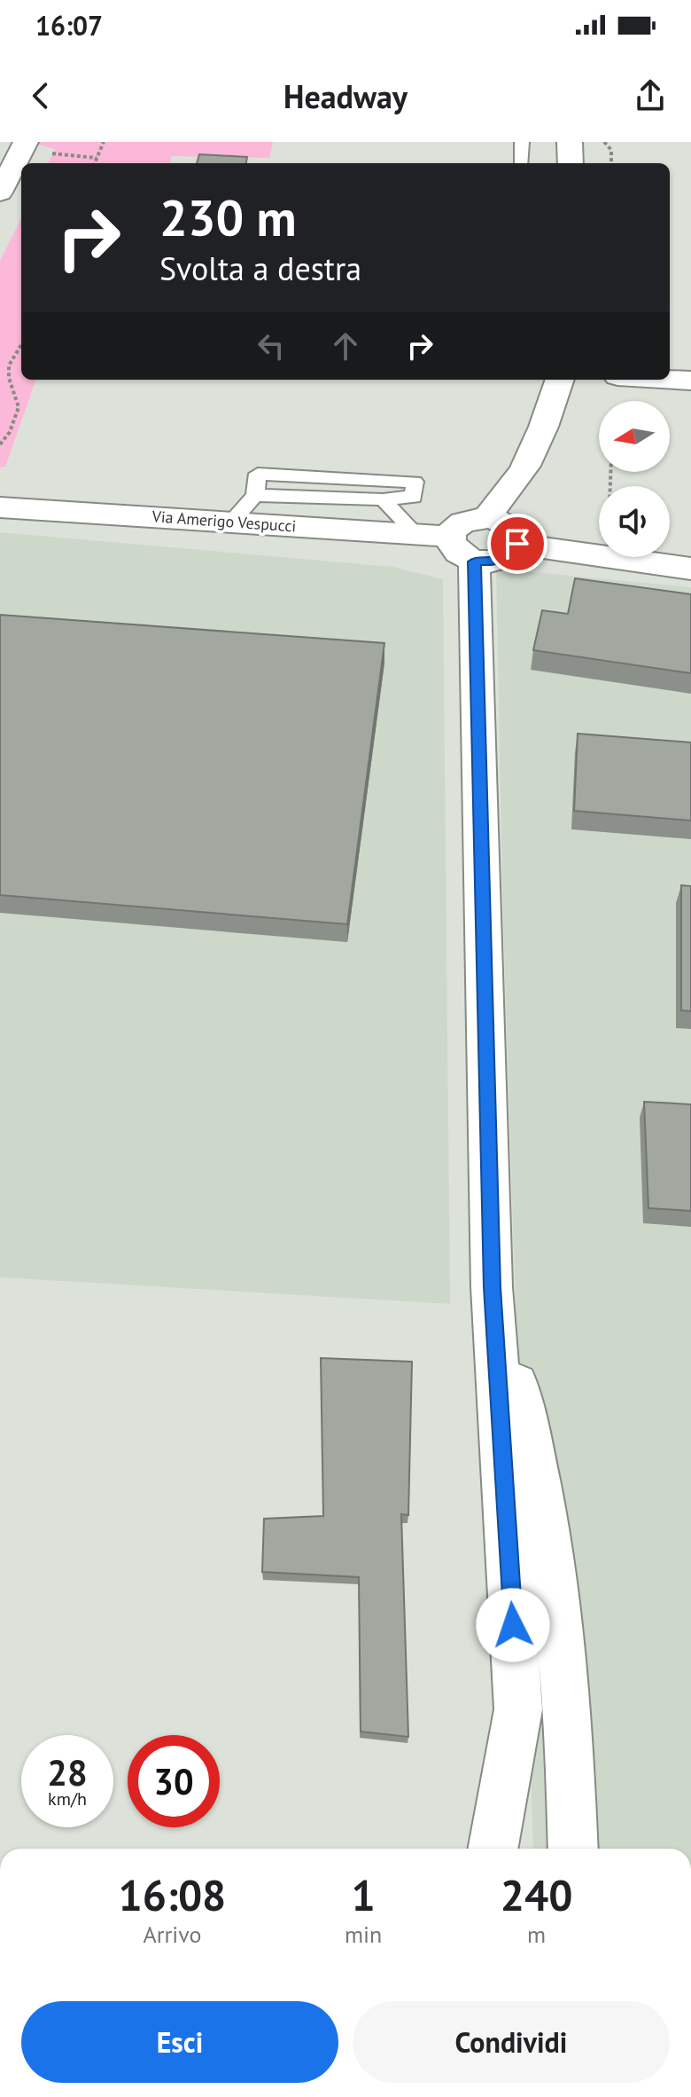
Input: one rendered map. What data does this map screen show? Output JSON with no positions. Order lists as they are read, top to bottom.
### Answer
{
  "streets": {
    "street": ["Via Amerigo Vespucci"]
  },
  "north": "left",
  "page": {
    "status": "16:07",
    "header": "Headway",
    "turn": ["230 m", "Svolta a destra"],
    "speed": "28 km/h",
    "limit": "30",
    "eta": [
      "16:08",
      "Arrivo",
      "1",
      "min",
      "240",
      "m"
    ],
    "buttons": ["Esci", "Condividi"]
  }
}
